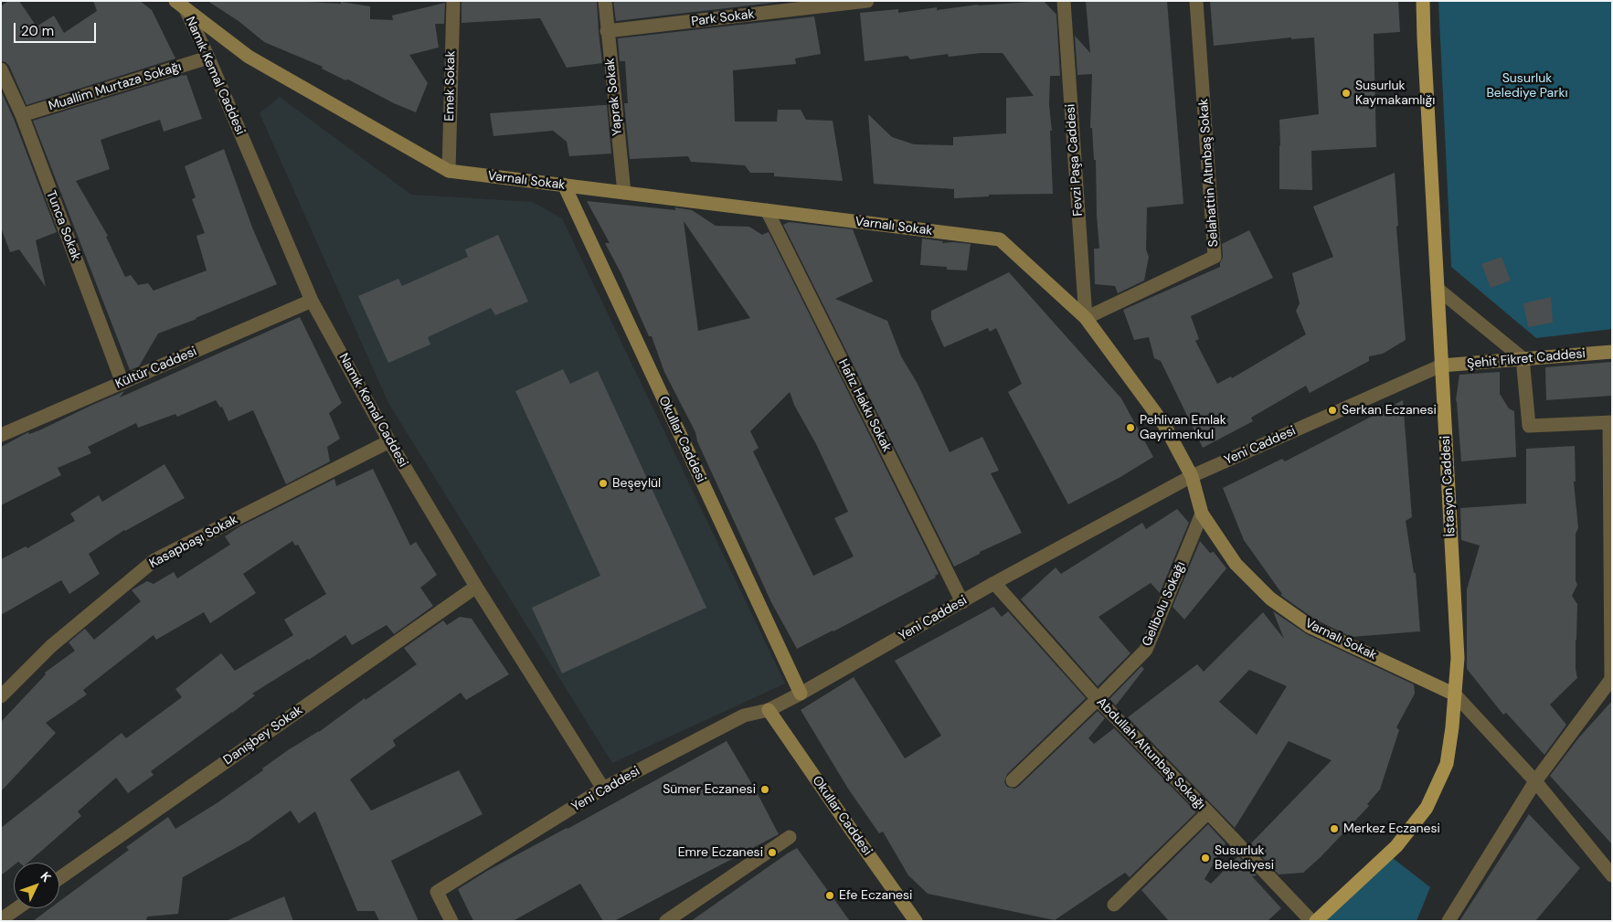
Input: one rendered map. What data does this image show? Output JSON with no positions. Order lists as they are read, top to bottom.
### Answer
{
  "streets": {
    "main road": ["İstasyon Caddesi"],
    "street": [
      "Park Sokak",
      "Namık Kemal Caddesi",
      "Emek Sokak",
      "Muallim Murtaza Sokağı",
      "Yaprak Sokak",
      "Fevzi Paşa Caddesi",
      "Selahattin Altınbaş Sokak",
      "Varnalı Sokak",
      "Tunca Sokak",
      "Şehit Fikret Caddesi",
      "Kültür Caddesi",
      "Hafız Hakkı Sokak",
      "Okullar Caddesi",
      "Yeni Caddesi",
      "Kasapbaşı Sokak",
      "Gelibolu Sokağı",
      "Danışbey Sokak",
      "Abdullah Altunbaş Sokağı"
    ]
  },
  "crossings": [
    ["Park Sokak", "Yaprak Sokak"],
    ["Namık Kemal Caddesi", "Muallim Murtaza Sokağı"],
    ["Namık Kemal Caddesi", "Varnalı Sokak"],
    ["Namık Kemal Caddesi", "Kültür Caddesi"],
    ["Namık Kemal Caddesi", "Yeni Caddesi"],
    ["Namık Kemal Caddesi", "Kasapbaşı Sokak"],
    ["Namık Kemal Caddesi", "Danışbey Sokak"],
    ["Emek Sokak", "Varnalı Sokak"],
    ["Muallim Murtaza Sokağı", "Tunca Sokak"],
    ["Yaprak Sokak", "Varnalı Sokak"],
    ["Fevzi Paşa Caddesi", "Selahattin Altınbaş Sokak"],
    ["Fevzi Paşa Caddesi", "Varnalı Sokak"],
    ["Selahattin Altınbaş Sokak", "Varnalı Sokak"],
    ["Varnalı Sokak", "Hafız Hakkı Sokak"],
    ["Varnalı Sokak", "Okullar Caddesi"],
    ["Varnalı Sokak", "Yeni Caddesi"],
    ["Varnalı Sokak", "İstasyon Caddesi"],
    ["Varnalı Sokak", "Gelibolu Sokağı"],
    ["Tunca Sokak", "Kültür Caddesi"],
    ["Şehit Fikret Caddesi", "Yeni Caddesi"],
    ["Şehit Fikret Caddesi", "İstasyon Caddesi"],
    ["Hafız Hakkı Sokak", "Yeni Caddesi"],
    ["Okullar Caddesi", "Yeni Caddesi"],
    ["Yeni Caddesi", "İstasyon Caddesi"],
    ["Yeni Caddesi", "Abdullah Altunbaş Sokağı"],
    ["Gelibolu Sokağı", "Abdullah Altunbaş Sokağı"]
  ],
  "parks": ["Susurluk Belediye Parkı"],
  "places": [
    "Susurluk Kaymakamlığı",
    "Serkan Eczanesi",
    "Pehlivan Emlak Gayrimenkul",
    "Beşeylül",
    "Sümer Eczanesi",
    "Merkez Eczanesi",
    "Emre Eczanesi",
    "Susurluk Belediyesi",
    "Efe Eczanesi"
  ],
  "scale_bar": "20 m",
  "north": "top right"
}
